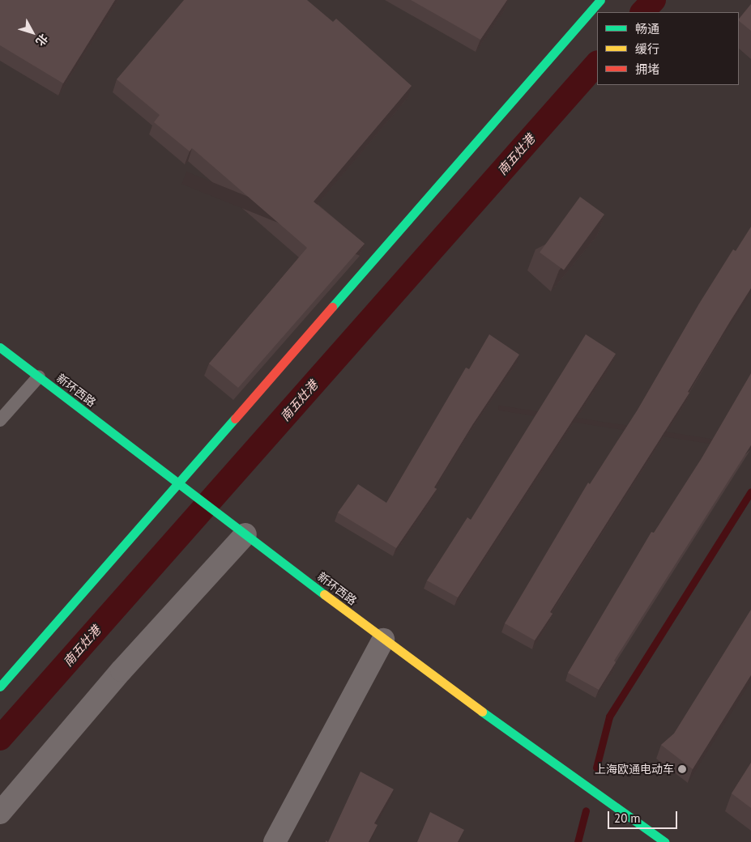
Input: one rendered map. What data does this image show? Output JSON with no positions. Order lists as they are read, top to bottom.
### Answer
{
  "streets": {
    "street": ["新环西路"]
  },
  "water": ["南五灶港"],
  "places": ["上海欧通电动车"],
  "legend": ["畅通", "缓行", "拥堵"],
  "scale_bar": "20 m",
  "north": "bottom right"
}
